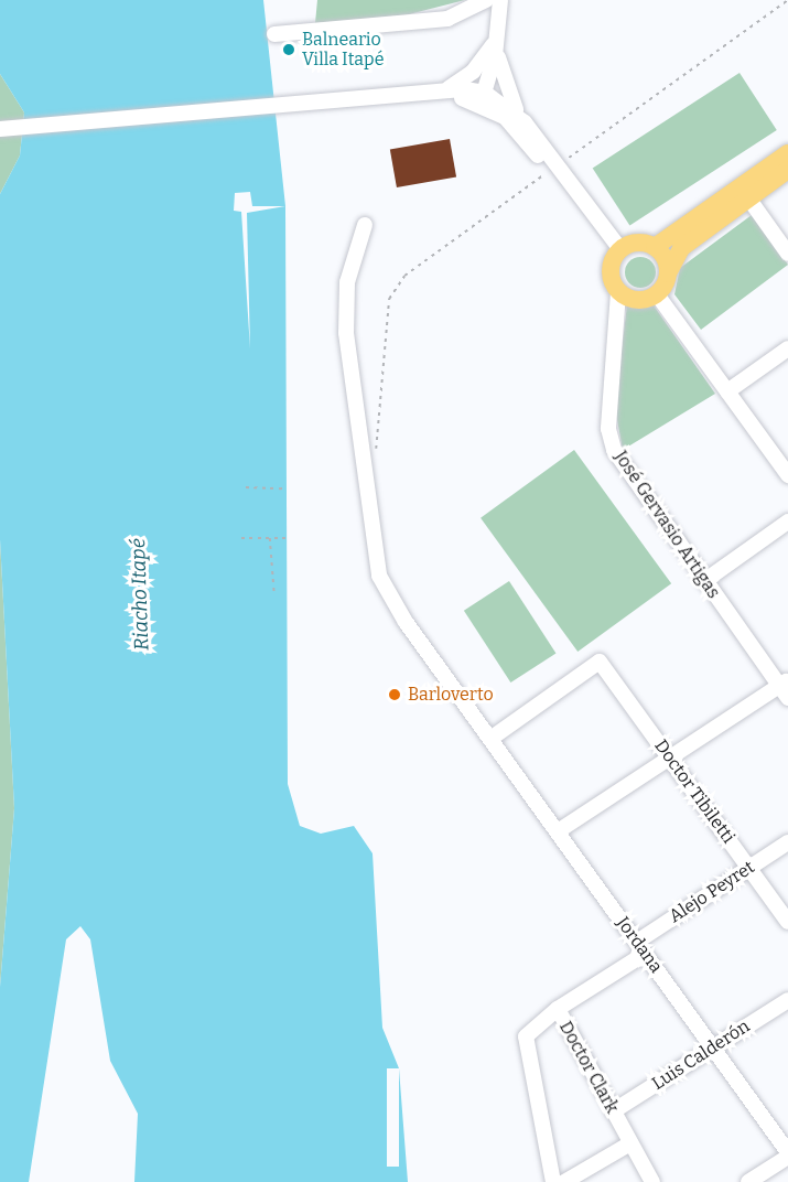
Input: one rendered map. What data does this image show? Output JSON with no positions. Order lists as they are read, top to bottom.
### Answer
{
  "streets": {
    "street": [
      "José Gervasio Artigas",
      "Doctor Tibiletti",
      "Alejo Peyret",
      "Jordana",
      "Luis Calderón",
      "Doctor Clark"
    ]
  },
  "crossings": [
    ["Doctor Tibiletti", "Alejo Peyret"],
    ["Doctor Tibiletti", "Jordana"],
    ["Alejo Peyret", "Jordana"],
    ["Alejo Peyret", "Doctor Clark"],
    ["Jordana", "Luis Calderón"],
    ["Jordana", "Doctor Clark"],
    ["Luis Calderón", "Doctor Clark"]
  ],
  "water": ["Riacho Itapé"],
  "places": ["Balneario Villa Itapé", "Barloverto"]
}
